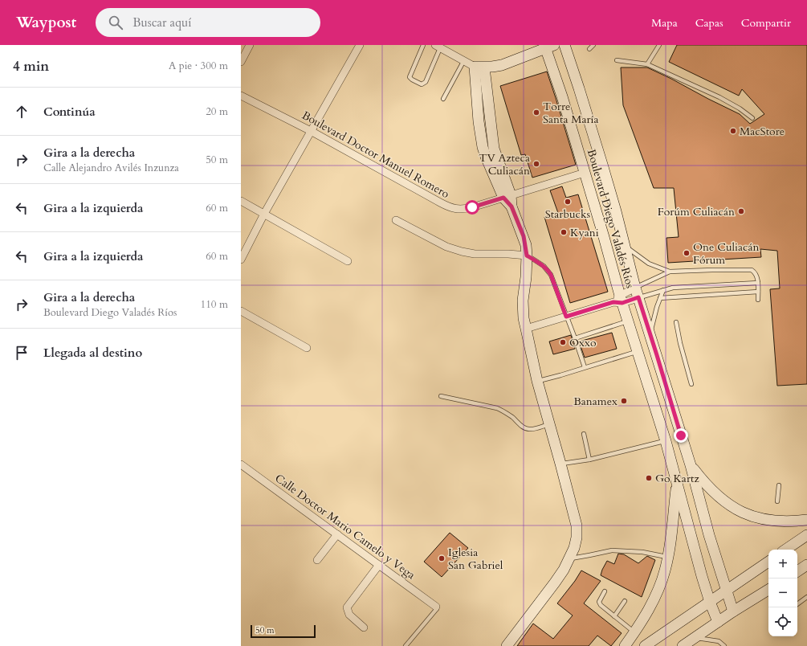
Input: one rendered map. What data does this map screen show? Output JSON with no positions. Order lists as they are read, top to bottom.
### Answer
{
  "streets": {
    "main road": ["Boulevard Diego Valadés Ríos"],
    "street": ["Boulevard Doctor Manuel Romero", "Calle Doctor Mario Camelo y Vega"]
  },
  "crossings": [
    ["Boulevard Doctor Manuel Romero", "Boulevard Diego Valadés Ríos"]
  ],
  "places": [
    "Torre Santa María",
    "MacStore",
    "TV Azteca Culiacán",
    "Starbucks",
    "Forúm Culiacán",
    "Kyani",
    "One Culiacán Fórum",
    "Oxxo",
    "Banamex",
    "Go Kartz",
    "Iglesia San Gabriel"
  ],
  "scale_bar": "50 m",
  "page": {
    "header": "Waypost",
    "search": "Buscar aquí",
    "nav": ["Mapa", "Capas", "Compartir"],
    "heading": ["4 min", "A pie · 300 m"],
    "list": [
      ["Continúa", "20 m"],
      ["Gira a la derecha", "Calle Alejandro Avilés Inzunza", "50 m"],
      ["Gira a la izquierda", "60 m"],
      ["Gira a la izquierda", "60 m"],
      ["Gira a la derecha", "Boulevard Diego Valadés Ríos", "110 m"],
      "Llegada al destino"
    ],
    "map_buttons": ["+", "−"],
    "scale": "50 m"
  }
}
